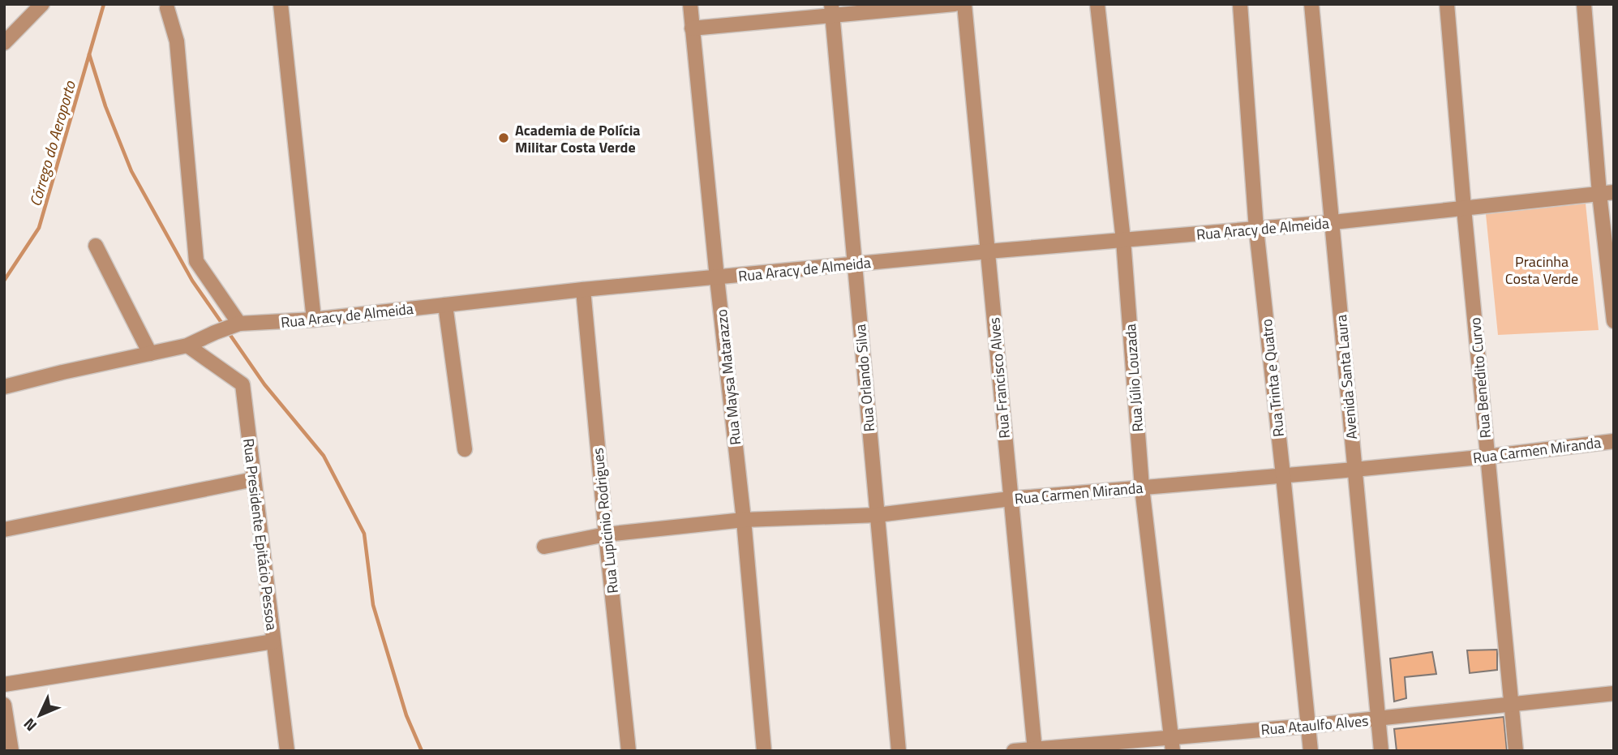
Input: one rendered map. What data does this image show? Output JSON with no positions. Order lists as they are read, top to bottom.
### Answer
{
  "streets": {
    "street": [
      "Rua Aracy de Almeida",
      "Rua Maysa Matarazzo",
      "Avenida Santa Laura",
      "Rua Orlando Silva",
      "Rua Francisco Alves",
      "Rua Júlio Louzada",
      "Rua Trinta e Quatro",
      "Rua Benedito Curvo",
      "Rua Carmen Miranda",
      "Rua Lupicinio Rodrigues",
      "Rua Presidente Epitácio Pessoa",
      "Rua Ataulfo Alves"
    ]
  },
  "crossings": [
    ["Rua Aracy de Almeida", "Rua Maysa Matarazzo"],
    ["Rua Aracy de Almeida", "Avenida Santa Laura"],
    ["Rua Aracy de Almeida", "Rua Orlando Silva"],
    ["Rua Aracy de Almeida", "Rua Francisco Alves"],
    ["Rua Aracy de Almeida", "Rua Júlio Louzada"],
    ["Rua Aracy de Almeida", "Rua Trinta e Quatro"],
    ["Rua Aracy de Almeida", "Rua Benedito Curvo"],
    ["Rua Aracy de Almeida", "Rua Lupicinio Rodrigues"],
    ["Rua Aracy de Almeida", "Rua Presidente Epitácio Pessoa"],
    ["Rua Maysa Matarazzo", "Rua Carmen Miranda"],
    ["Avenida Santa Laura", "Rua Carmen Miranda"],
    ["Avenida Santa Laura", "Rua Ataulfo Alves"],
    ["Rua Orlando Silva", "Rua Carmen Miranda"],
    ["Rua Francisco Alves", "Rua Carmen Miranda"],
    ["Rua Francisco Alves", "Rua Ataulfo Alves"],
    ["Rua Júlio Louzada", "Rua Carmen Miranda"],
    ["Rua Júlio Louzada", "Rua Ataulfo Alves"],
    ["Rua Trinta e Quatro", "Rua Carmen Miranda"],
    ["Rua Trinta e Quatro", "Rua Ataulfo Alves"],
    ["Rua Benedito Curvo", "Rua Carmen Miranda"],
    ["Rua Benedito Curvo", "Rua Ataulfo Alves"],
    ["Rua Carmen Miranda", "Rua Lupicinio Rodrigues"]
  ],
  "water": ["Córrego do Aeroporto"],
  "parks": ["Pracinha Costa Verde"],
  "places": ["Academia de Polícia Militar Costa Verde"],
  "north": "bottom left"
}
